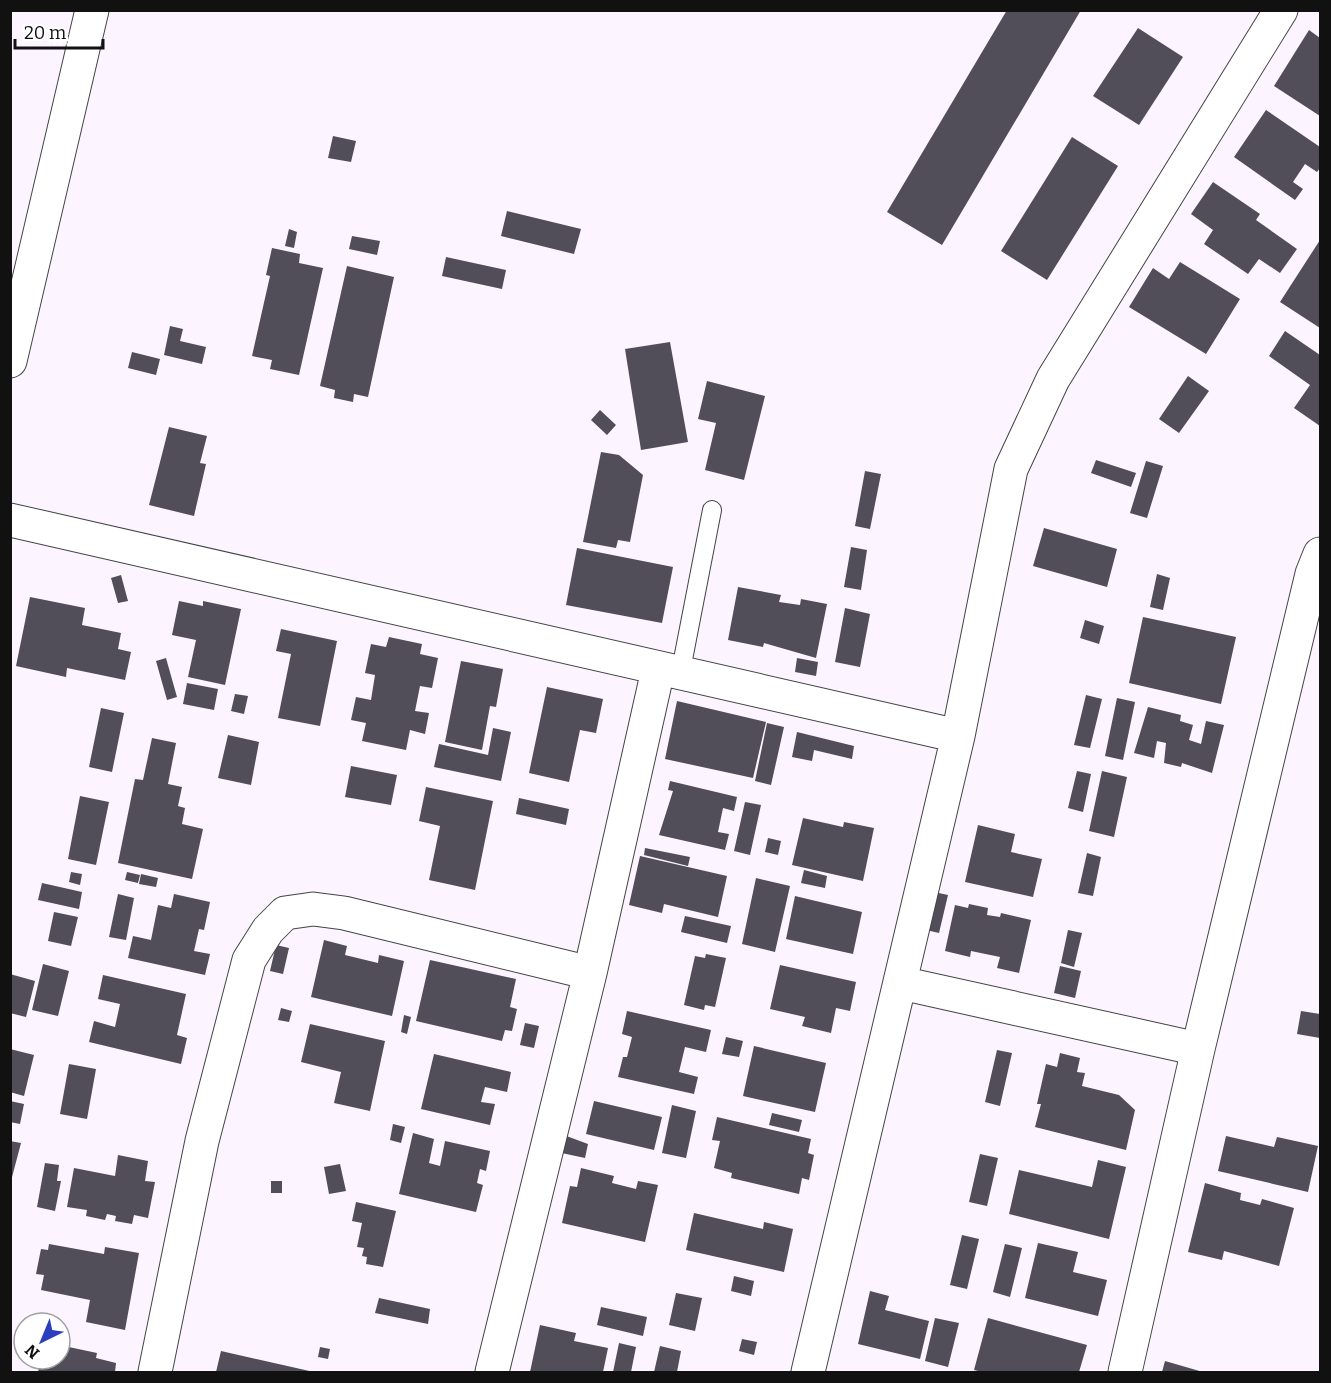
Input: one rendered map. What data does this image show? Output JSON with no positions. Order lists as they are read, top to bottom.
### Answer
{
  "scale_bar": "20 m",
  "north": "bottom left"
}
